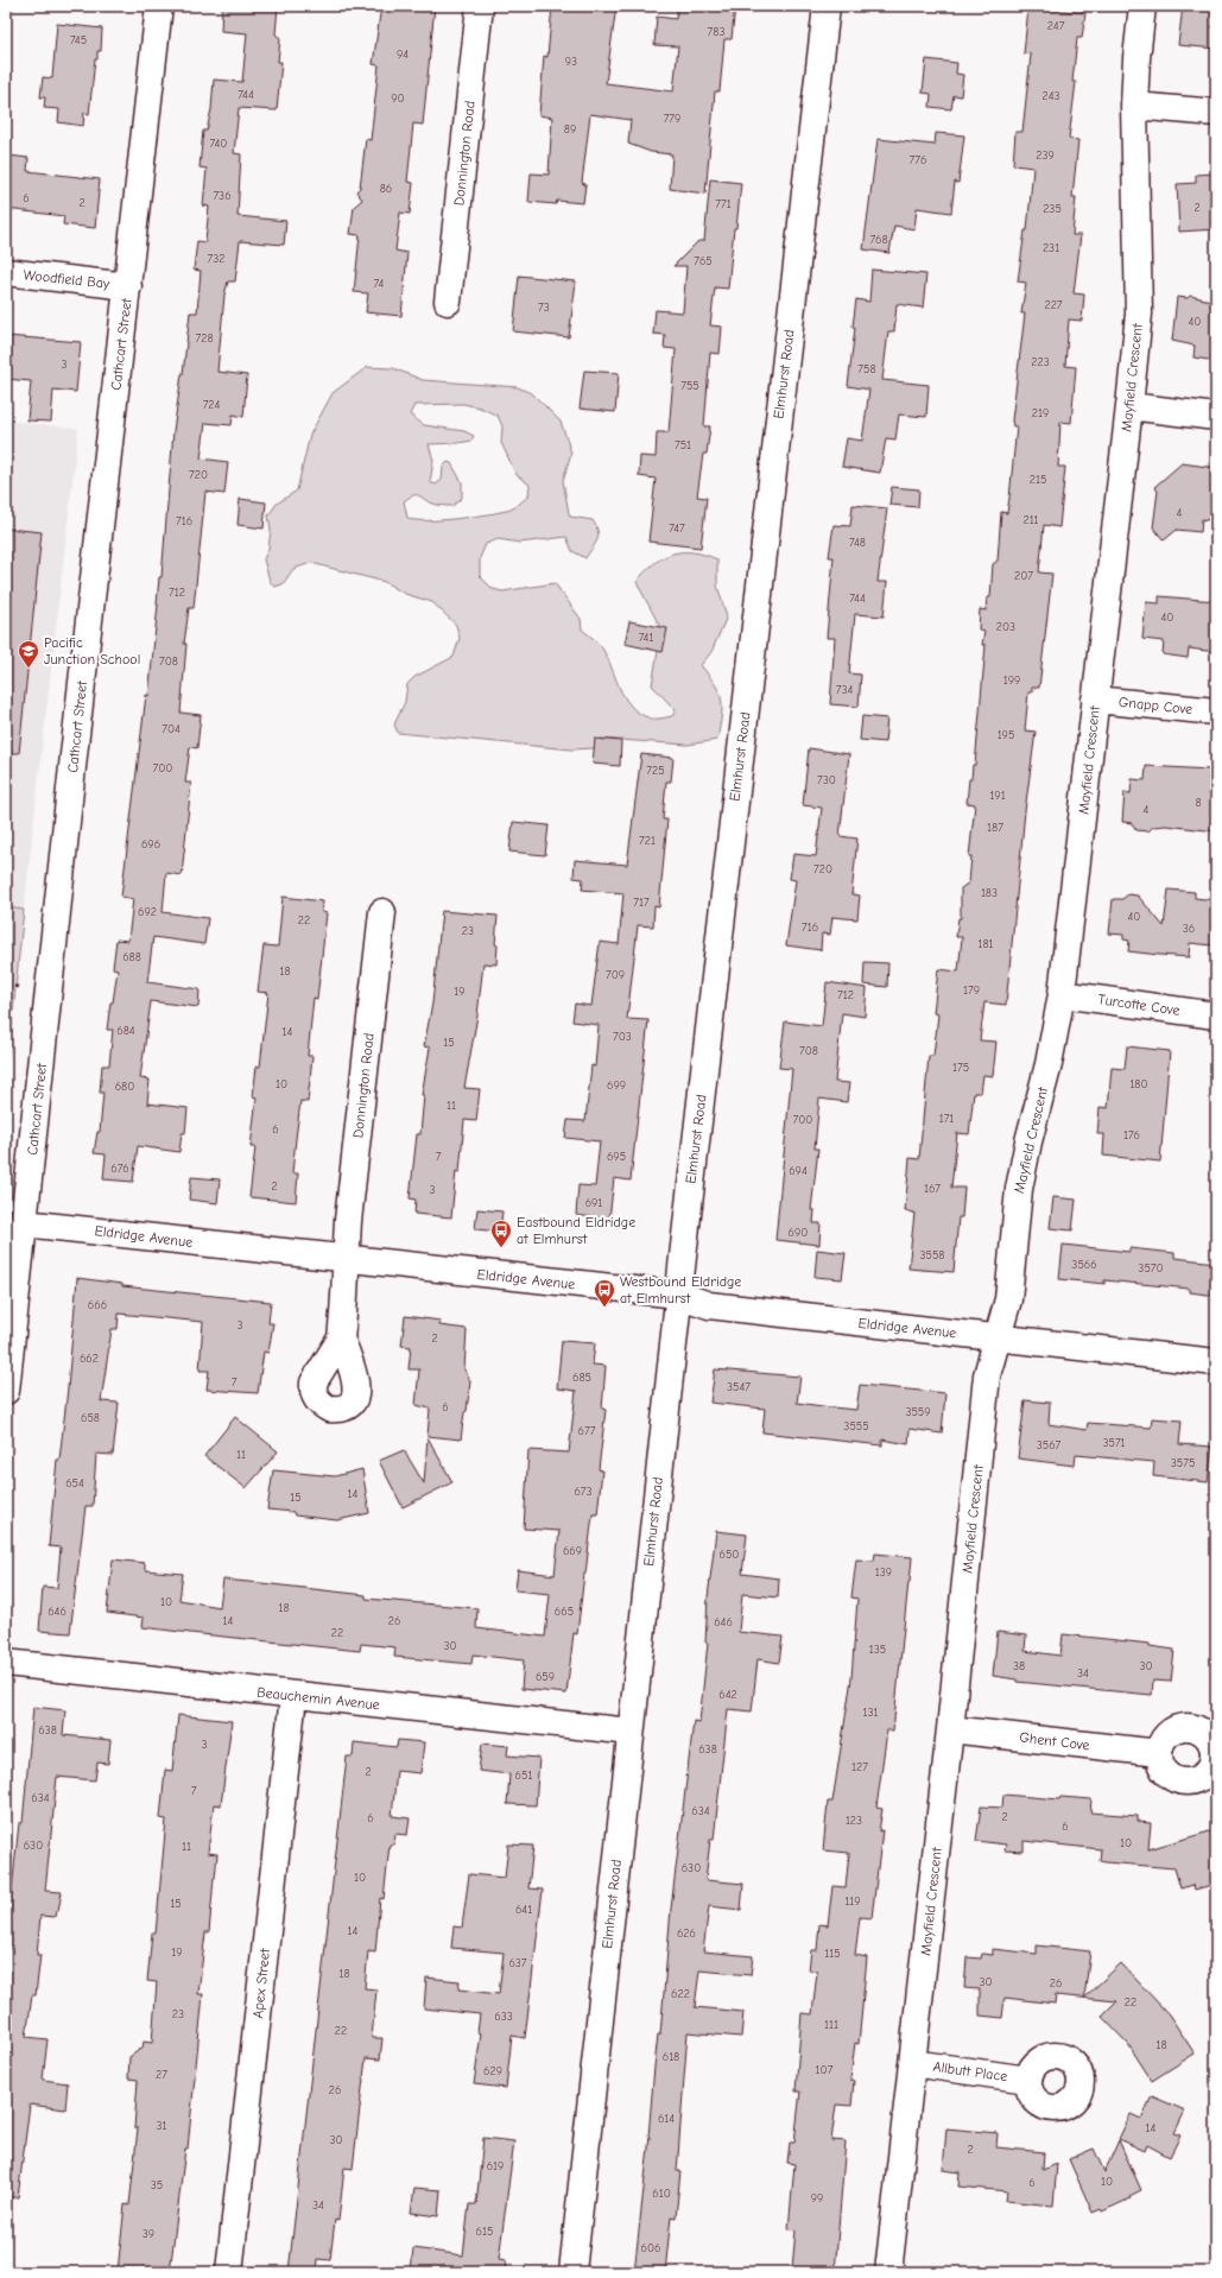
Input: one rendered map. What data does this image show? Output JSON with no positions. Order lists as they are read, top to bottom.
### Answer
{
  "streets": {
    "street": [
      "Donnington Road",
      "Woodfield Bay",
      "Cathcart Street",
      "Elmhurst Road",
      "Mayfield Crescent",
      "Gnapp Cove",
      "Turcotte Cove",
      "Eldridge Avenue",
      "Beauchemin Avenue",
      "Ghent Cove",
      "Apex Street",
      "Allbutt Place"
    ]
  },
  "crossings": [
    ["Donnington Road", "Eldridge Avenue"],
    ["Woodfield Bay", "Cathcart Street"],
    ["Cathcart Street", "Eldridge Avenue"],
    ["Elmhurst Road", "Eldridge Avenue"],
    ["Elmhurst Road", "Beauchemin Avenue"],
    ["Mayfield Crescent", "Gnapp Cove"],
    ["Mayfield Crescent", "Turcotte Cove"],
    ["Mayfield Crescent", "Eldridge Avenue"],
    ["Mayfield Crescent", "Ghent Cove"],
    ["Mayfield Crescent", "Allbutt Place"],
    ["Beauchemin Avenue", "Apex Street"]
  ],
  "places": {
    "school or university": ["Pacific Junction School"],
    "bus stop": ["Eastbound Eldridge at Elmhurst", "Westbound Eldridge at Elmhurst"]
  },
  "house_numbers": [
    "247",
    "783",
    "745",
    "94",
    "93",
    "744",
    "243",
    "90",
    "779",
    "89",
    "740",
    "239",
    "776",
    "86",
    "736",
    "6",
    "2",
    "771",
    "2",
    "235",
    "768",
    "231",
    "732",
    "765",
    "74",
    "227",
    "73",
    "40",
    "728",
    "223",
    "3",
    "758",
    "755",
    "724",
    "219",
    "751",
    "720",
    "215",
    "4",
    "211",
    "716",
    "747",
    "748",
    "207",
    "712",
    "744",
    "40",
    "203",
    "741",
    "708",
    "199",
    "734",
    "704",
    "195",
    "700",
    "725",
    "730",
    "191",
    "8",
    "4",
    "187",
    "721",
    "696",
    "720",
    "183",
    "717",
    "692",
    "40",
    "22",
    "716",
    "36",
    "23",
    "181",
    "688",
    "18",
    "709",
    "179",
    "19",
    "712",
    "684",
    "14",
    "703",
    "15",
    "708",
    "175",
    "10",
    "180",
    "699",
    "680",
    "11",
    "171",
    "700",
    "6",
    "176",
    "7",
    "695",
    "676",
    "694",
    "2",
    "167",
    "3",
    "691",
    "690",
    "3558",
    "3566",
    "3570",
    "666",
    "3",
    "2",
    "662",
    "685",
    "7",
    "3547",
    "6",
    "3559",
    "658",
    "3555",
    "677",
    "3571",
    "3567",
    "11",
    "3575",
    "654",
    "673",
    "14",
    "15",
    "669",
    "650",
    "139",
    "10",
    "18",
    "646",
    "665",
    "14",
    "26",
    "646",
    "22",
    "30",
    "135",
    "38",
    "30",
    "34",
    "659",
    "642",
    "131",
    "638",
    "3",
    "638",
    "127",
    "2",
    "651",
    "7",
    "634",
    "634",
    "2",
    "6",
    "123",
    "6",
    "10",
    "630",
    "11",
    "630",
    "10",
    "119",
    "15",
    "641",
    "14",
    "626",
    "19",
    "115",
    "637",
    "18",
    "30",
    "26",
    "622",
    "22",
    "23",
    "633",
    "111",
    "22",
    "18",
    "618",
    "107",
    "629",
    "27",
    "26",
    "614",
    "31",
    "14",
    "30",
    "2",
    "619",
    "10",
    "6",
    "35",
    "610",
    "99",
    "34",
    "615",
    "39",
    "606"
  ]
}
